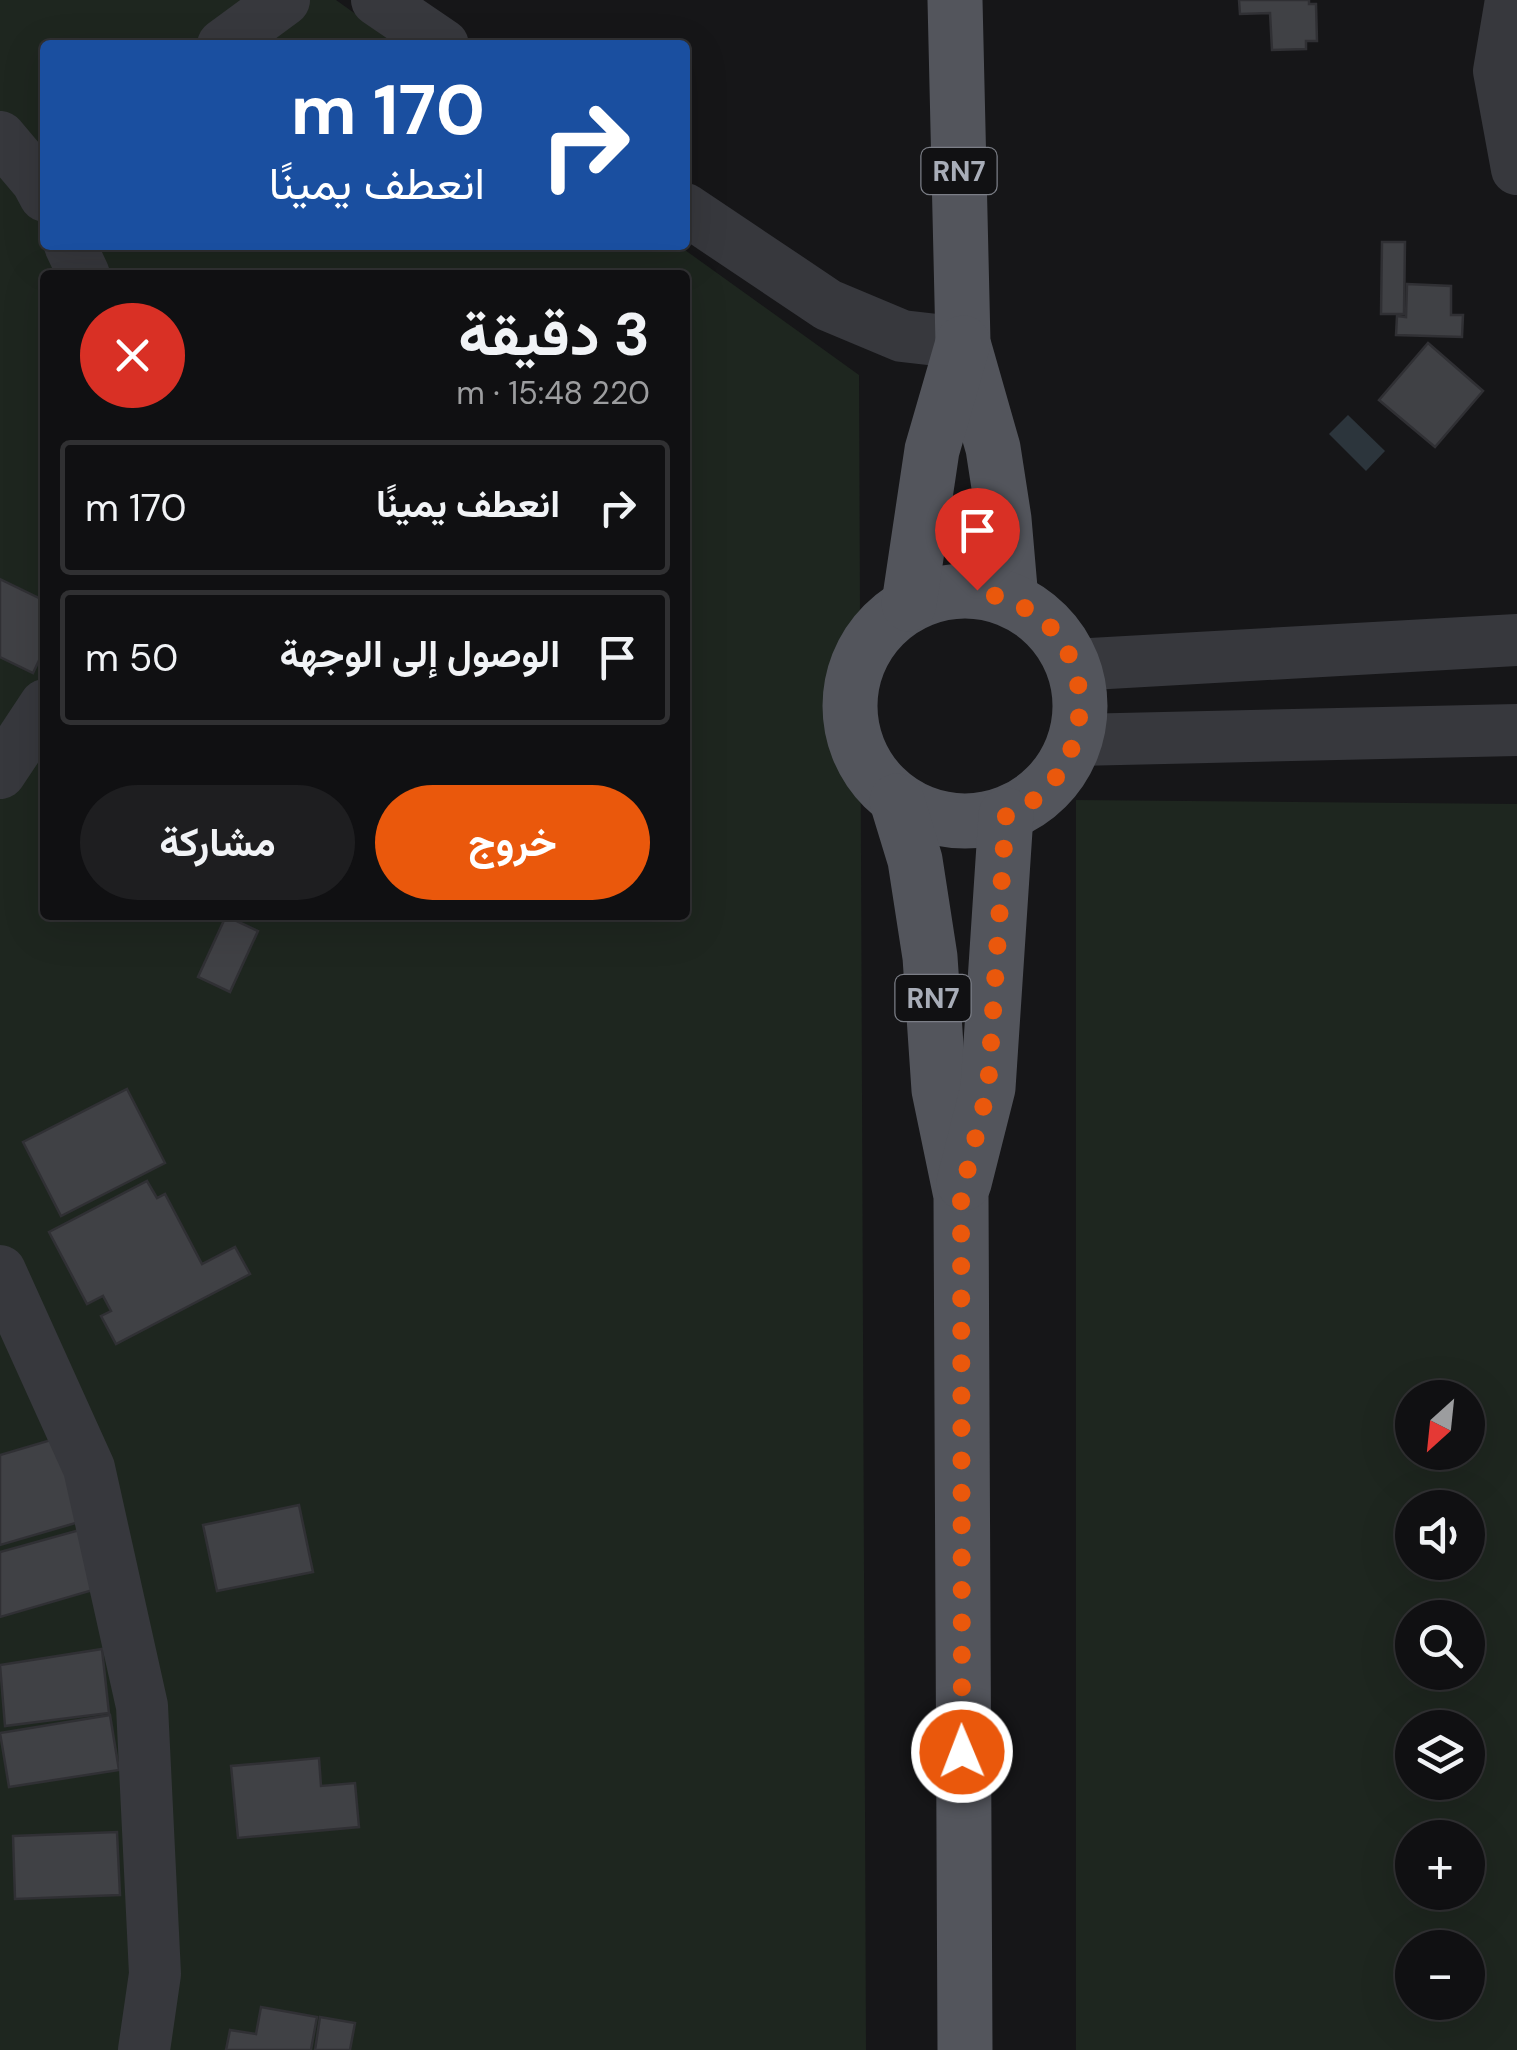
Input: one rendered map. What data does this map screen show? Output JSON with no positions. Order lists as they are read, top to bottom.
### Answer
{
  "streets": {
    "main road": ["RN7"]
  },
  "north": "bottom left",
  "page": {
    "turn": ["170 m", "انعطف يمينًا"],
    "heading": ["3 دقيقة", "220 m · 15:48"],
    "list": [
      {
        "name": "انعطف يمينًا",
        "value": "170 m"
      },
      {
        "name": "الوصول إلى الوجهة",
        "value": "50 m"
      }
    ],
    "buttons": ["خروج", "مشاركة"],
    "map_buttons": ["+", "−"]
  }
}
